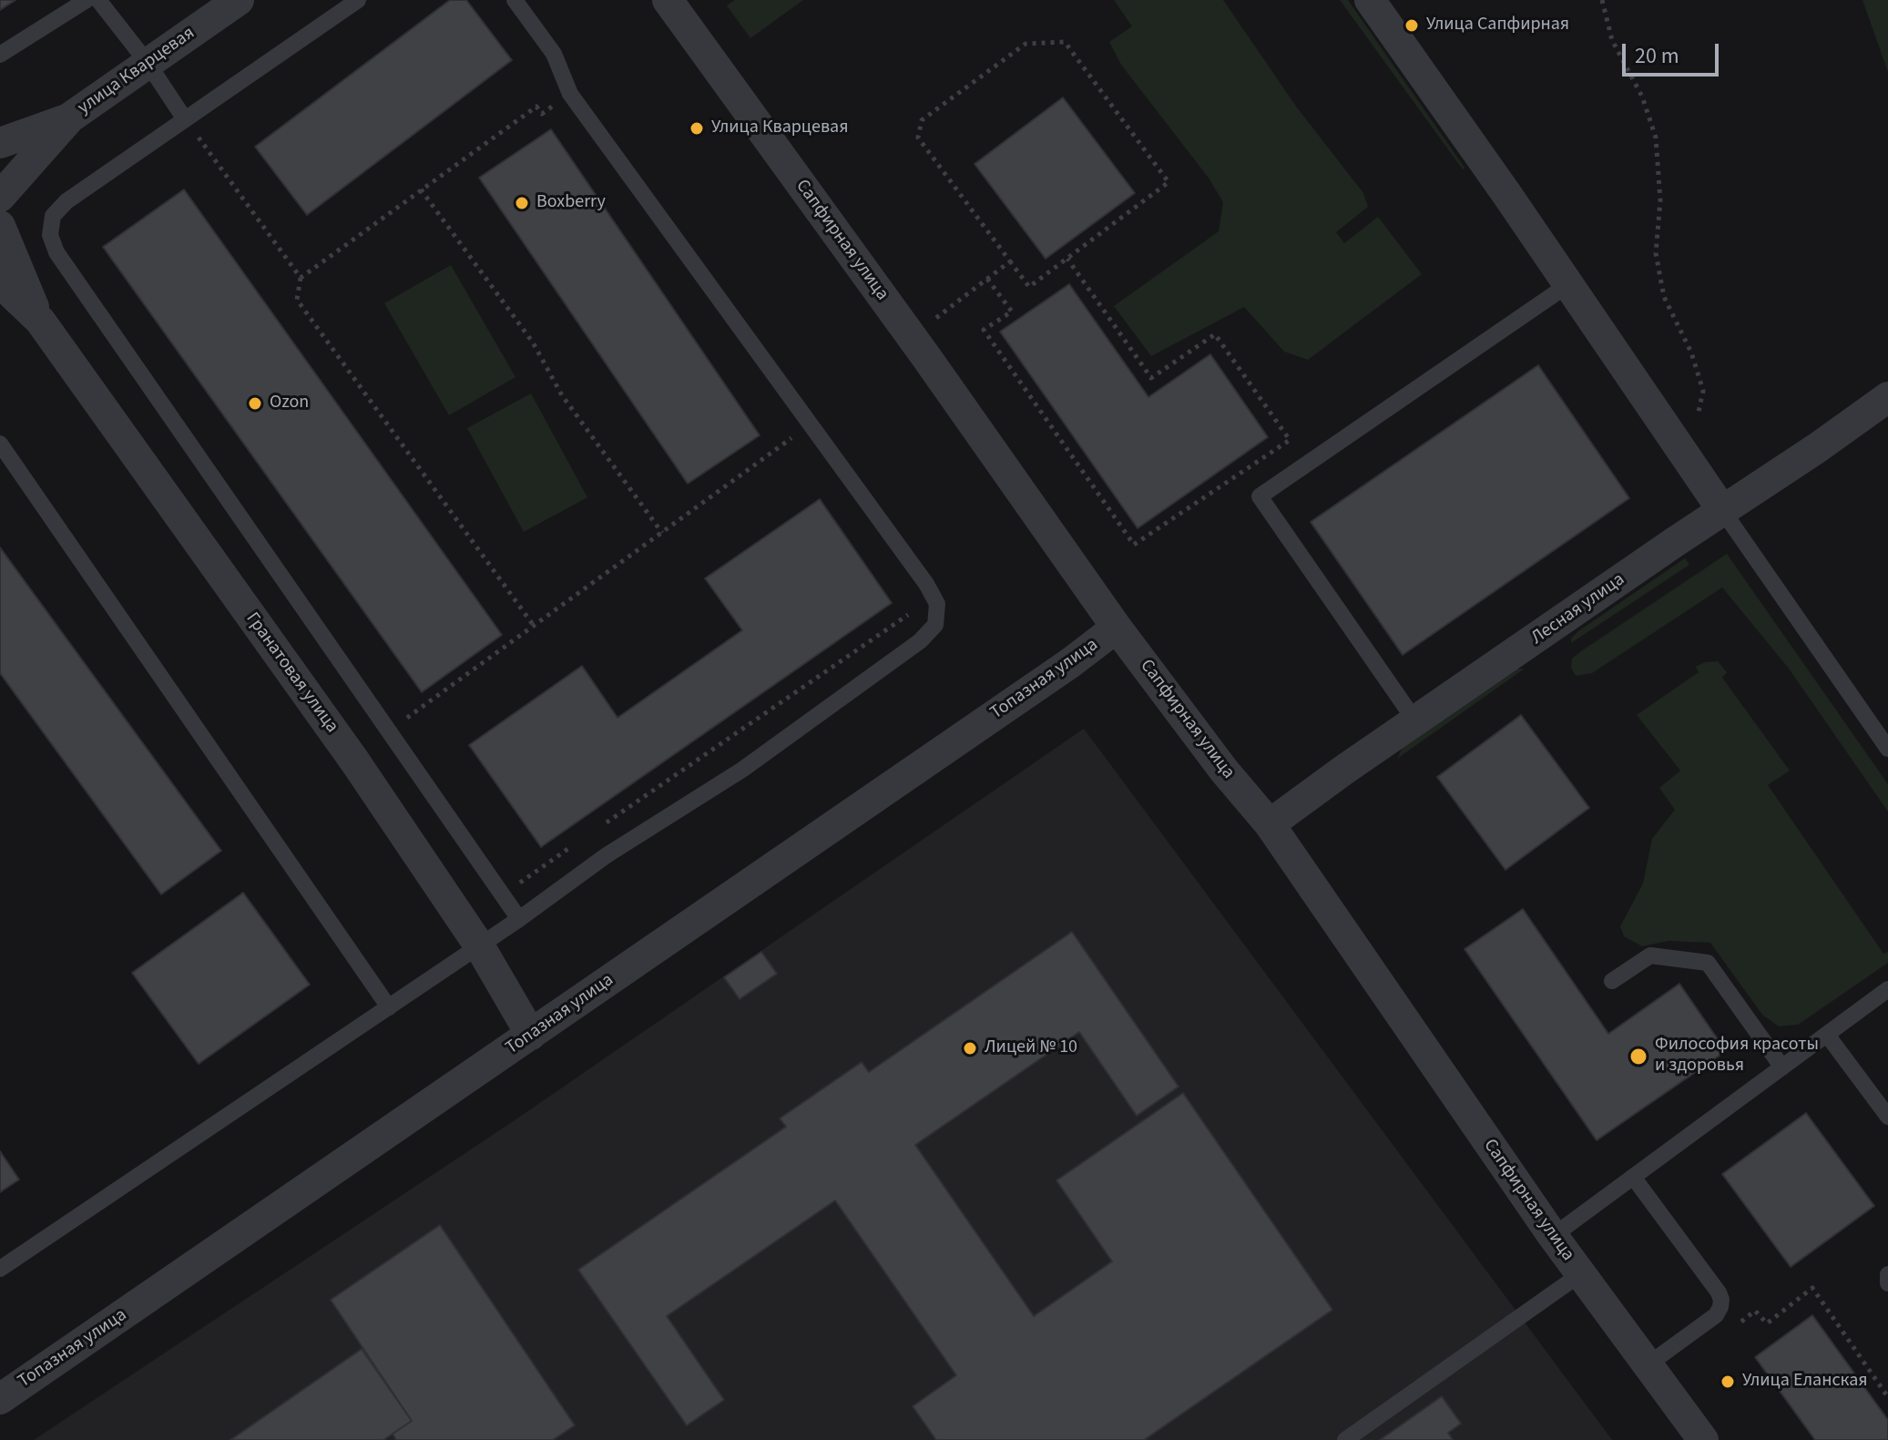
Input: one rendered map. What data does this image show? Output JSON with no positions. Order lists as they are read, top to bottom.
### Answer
{
  "streets": {
    "street": [
      "улица Кварцевая",
      "Сапфирная улица",
      "Лесная улица",
      "Гранатовая улица",
      "Топазная улица"
    ]
  },
  "crossings": [
    ["Сапфирная улица", "Лесная улица"],
    ["Сапфирная улица", "Топазная улица"],
    ["Гранатовая улица", "Топазная улица"]
  ],
  "places": [
    "Улица Сапфирная",
    "Улица Кварцевая",
    "Boxberry",
    "Ozon",
    "Лицей № 10",
    "Философия красоты и здоровья",
    "Улица Еланская"
  ],
  "scale_bar": "20 m"
}
